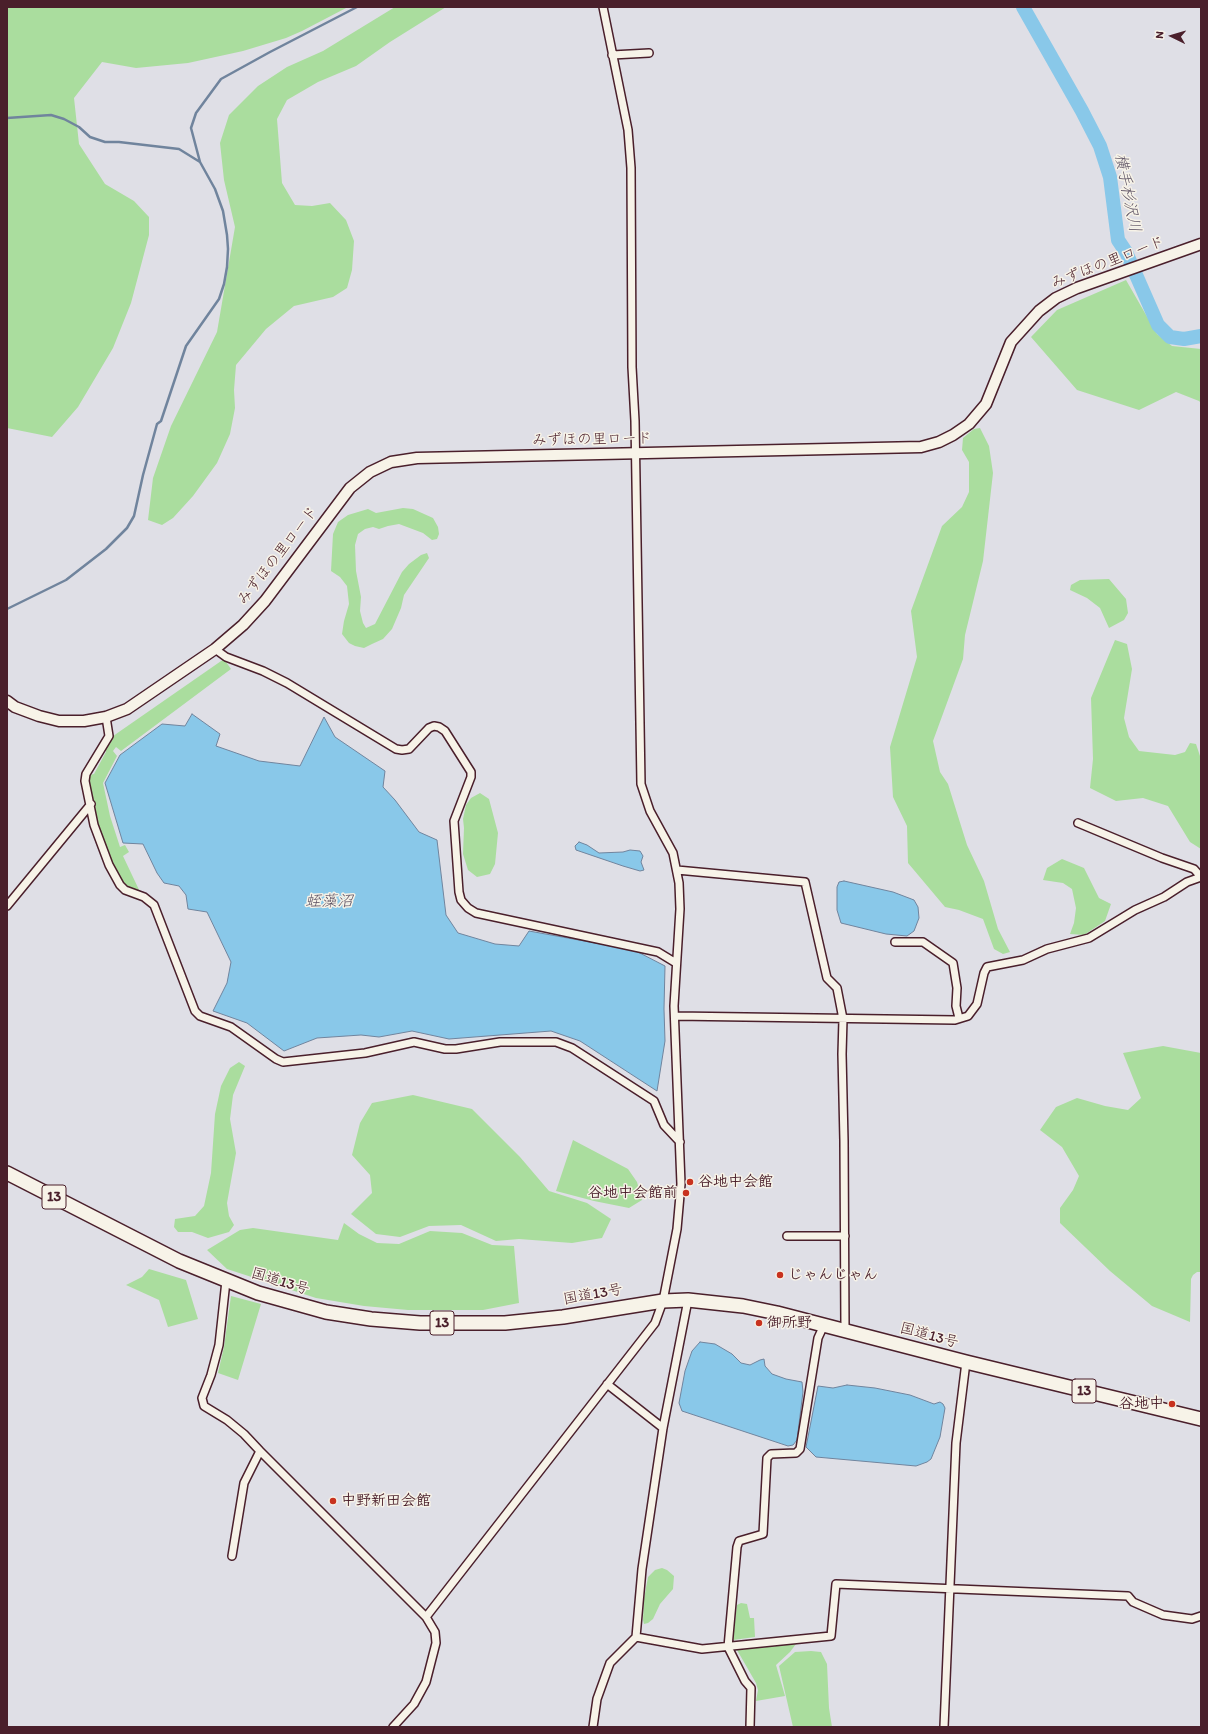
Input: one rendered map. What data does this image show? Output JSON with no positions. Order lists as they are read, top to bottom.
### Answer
{
  "streets": {
    "highway": ["13", "国道13号"],
    "street": ["みずほの里ロード"]
  },
  "water": ["横手杉沢川", "蛭藻沼"],
  "places": [
    "谷地中会館",
    "谷地中会館前",
    "じゃんじゃん",
    "御所野",
    "谷地中",
    "中野新田会館"
  ],
  "north": "left"
}
